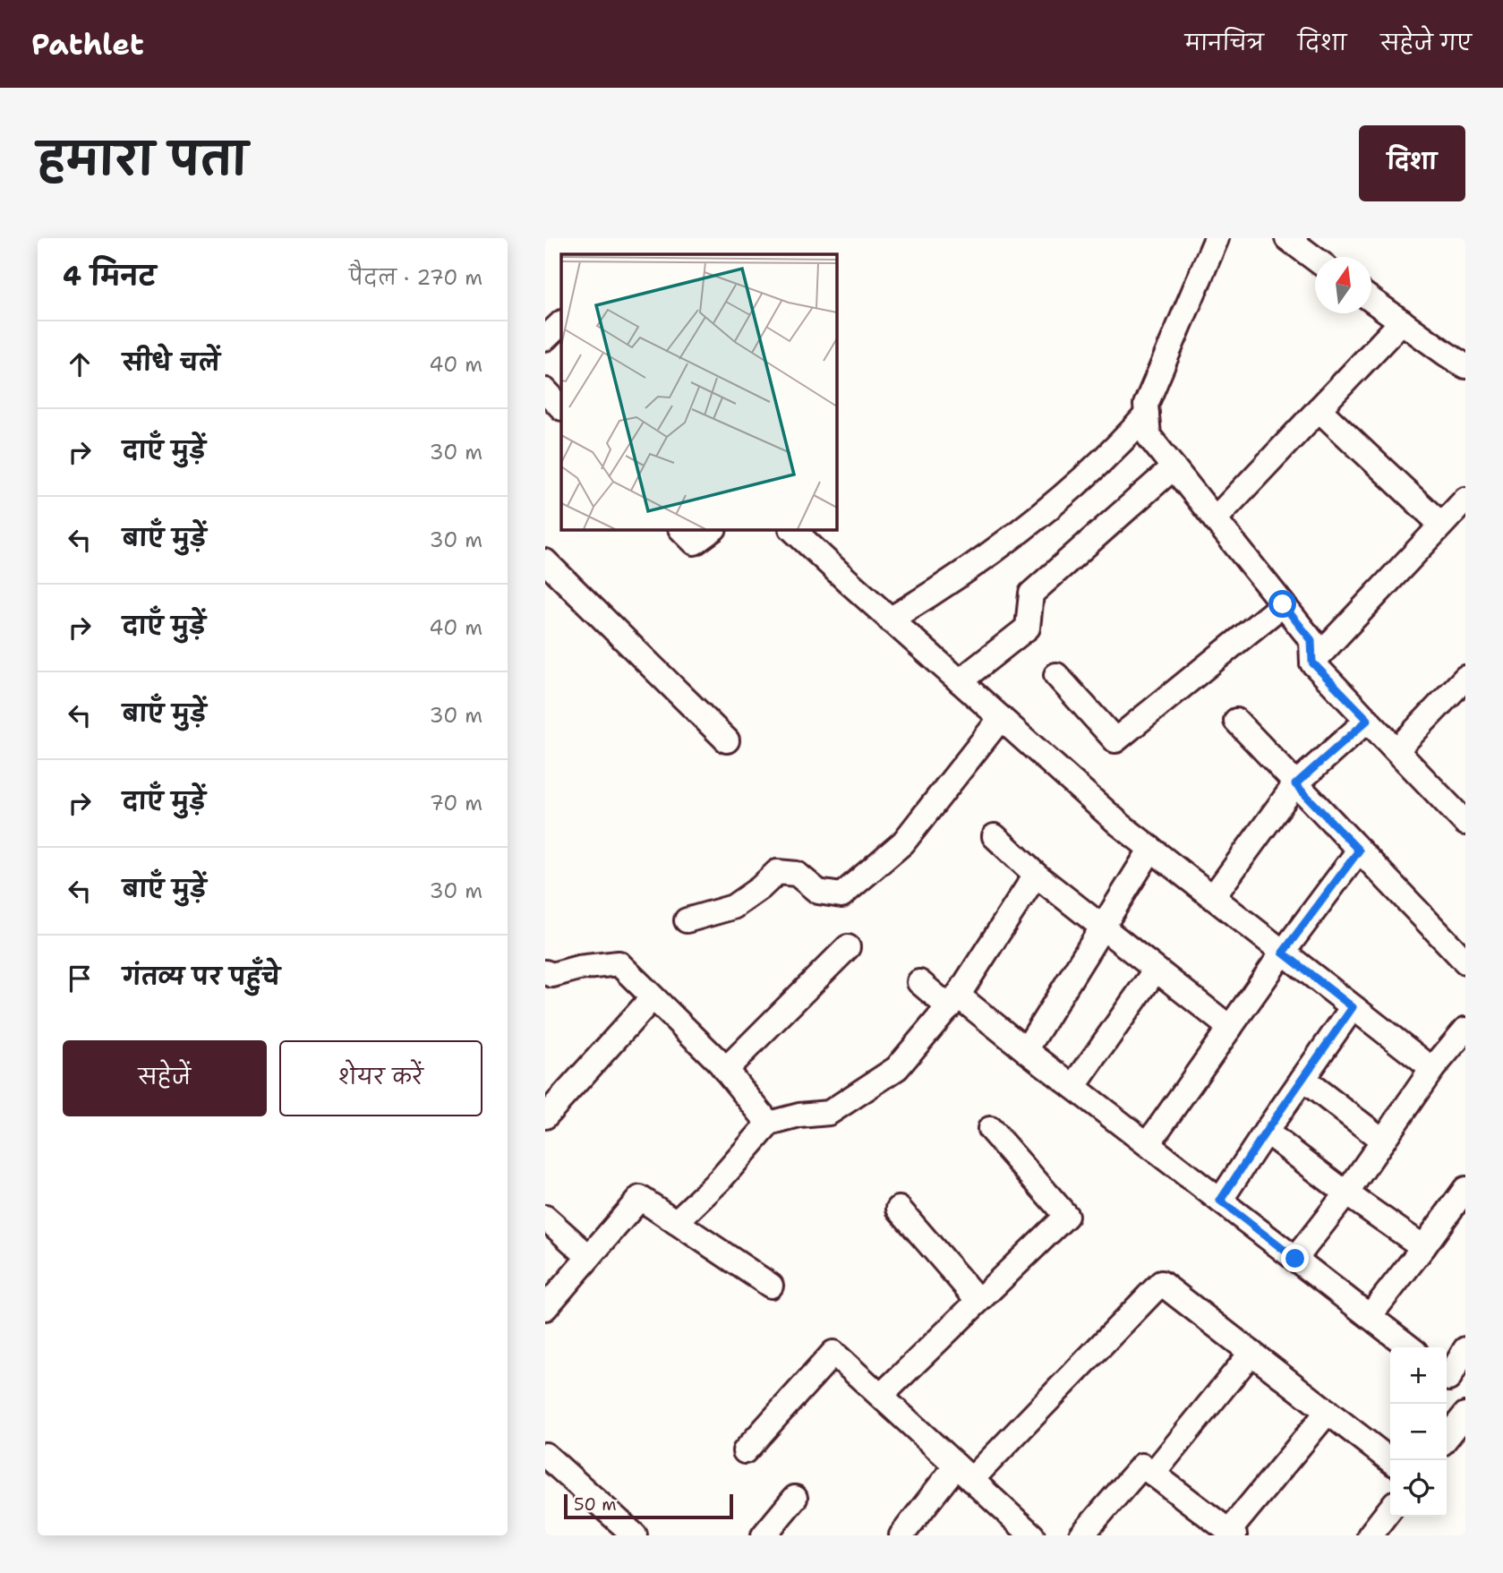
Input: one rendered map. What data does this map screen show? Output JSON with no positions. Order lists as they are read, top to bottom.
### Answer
{
  "scale_bar": "50 m",
  "north": "top",
  "page": {
    "header": "Pathlet",
    "nav": ["मानचित्र", "दिशा", "सहेजे गए"],
    "title": "हमारा पता",
    "buttons": [
      "दिशा",
      ["सहेजें", "शेयर करें"]
    ],
    "heading": ["4 मिनट", "पैदल · 270 m"],
    "list": [
      ["सीधे चलें", "40 m"],
      ["दाएँ मुड़ें", "30 m"],
      ["बाएँ मुड़ें", "30 m"],
      ["दाएँ मुड़ें", "40 m"],
      ["बाएँ मुड़ें", "30 m"],
      ["दाएँ मुड़ें", "70 m"],
      ["बाएँ मुड़ें", "30 m"],
      "गंतव्य पर पहुँचे"
    ],
    "map_buttons": ["+", "−"],
    "scale": "50 m"
  }
}
